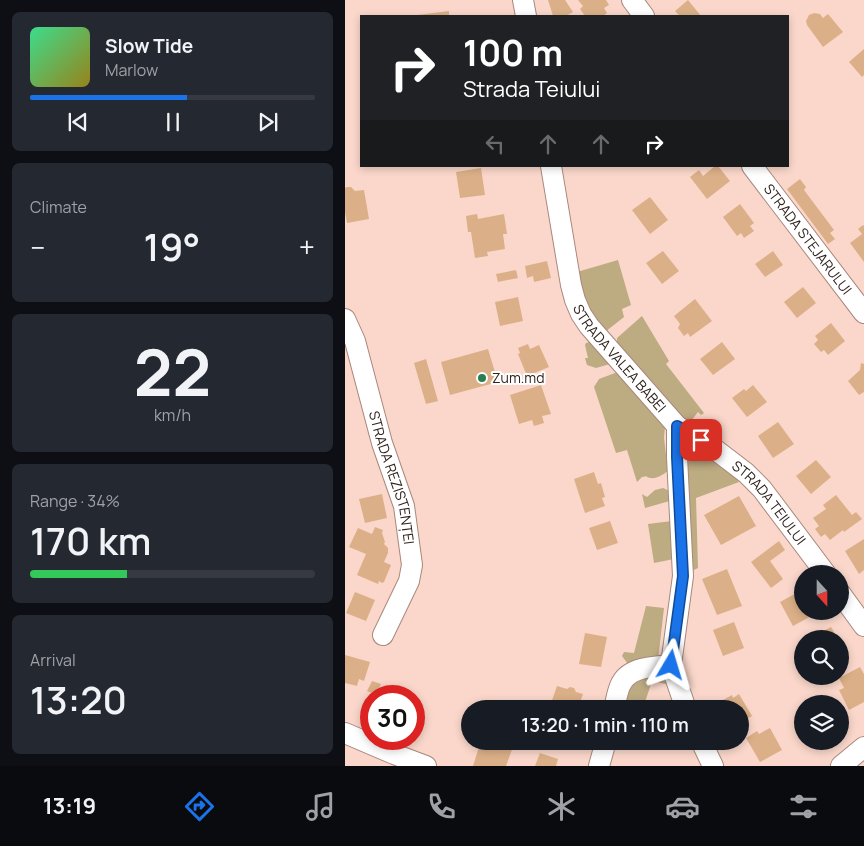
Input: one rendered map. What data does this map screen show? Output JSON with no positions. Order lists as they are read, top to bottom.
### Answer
{
  "streets": {
    "street": [
      "STRADA STEJARULUI",
      "STRADA VALEA BABEI",
      "STRADA REZISTENȚEI",
      "STRADA TEIULUI"
    ]
  },
  "crossings": [
    ["STRADA VALEA BABEI", "STRADA TEIULUI"]
  ],
  "places": ["Zum.md"],
  "north": "bottom",
  "page": {
    "turn": ["100 m", "Strada Teiului"],
    "song": ["Slow Tide", "Marlow"],
    "tile": [
      "Climate",
      ["22", "km/h"],
      ["Range · 34%", "170 km"],
      ["Arrival", "13:20"]
    ],
    "heat": ["−", "19°", "+"],
    "limit": "30",
    "trip": "13:20 · 1 min · 110 m",
    "tabs": "13:19"
  }
}
